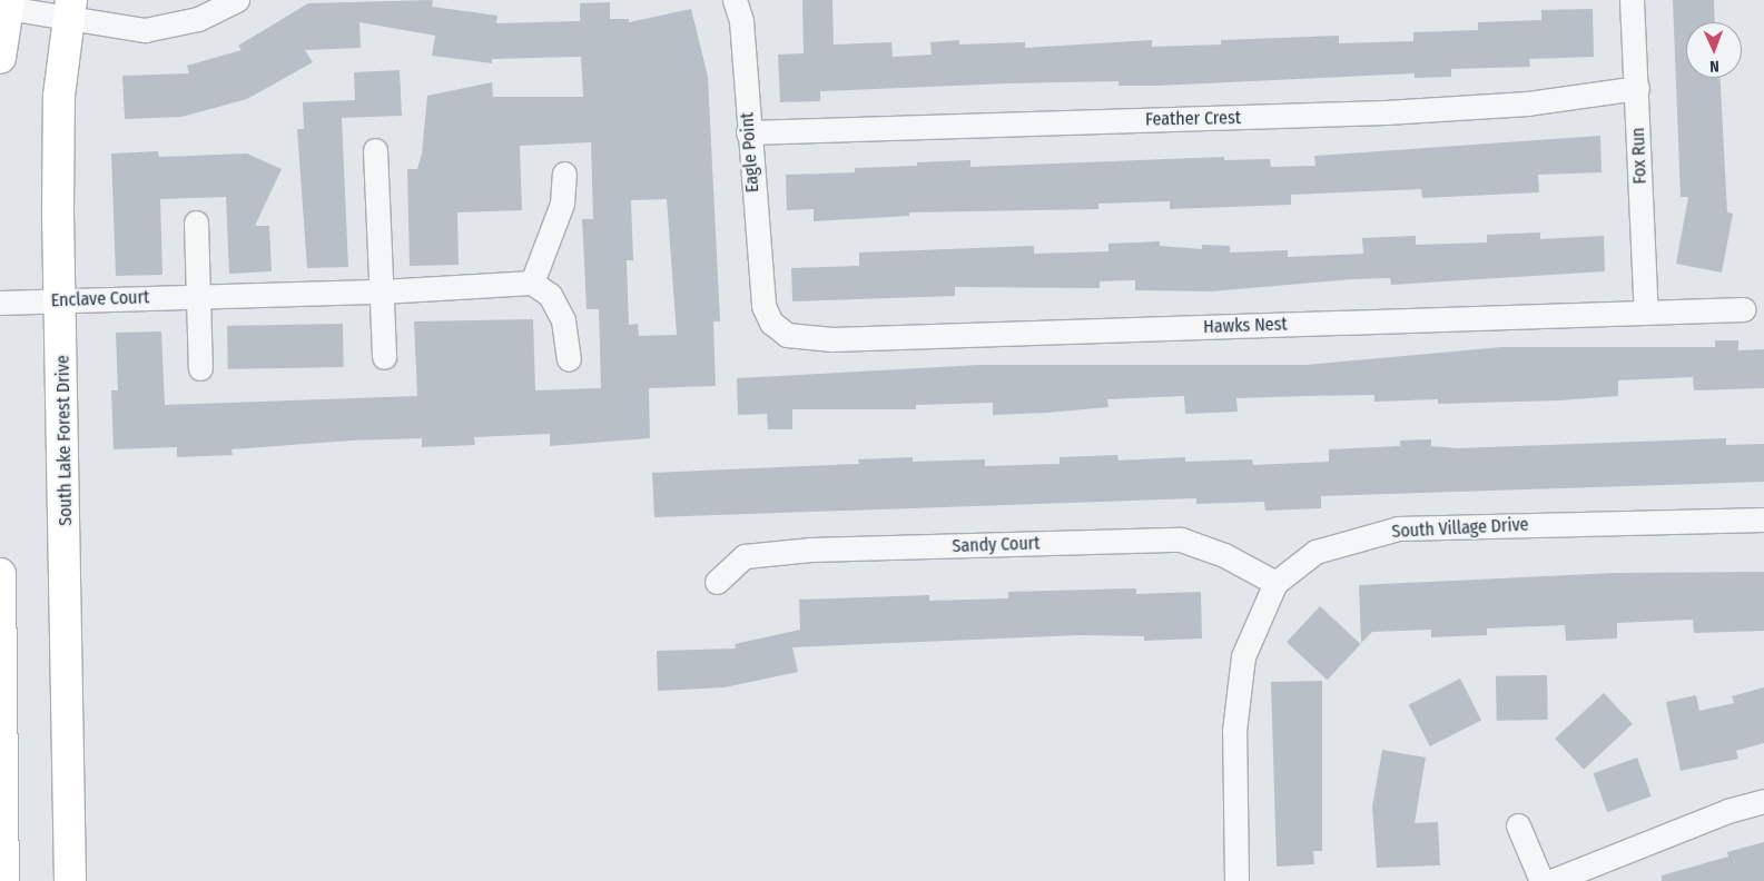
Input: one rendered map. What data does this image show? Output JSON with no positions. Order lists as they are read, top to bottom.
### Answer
{
  "streets": {
    "main road": ["South Lake Forest Drive"],
    "street": [
      "Feather Crest",
      "Eagle Point",
      "Fox Run",
      "Enclave Court",
      "Hawks Nest",
      "South Village Drive",
      "Sandy Court"
    ]
  },
  "crossings": [
    ["Feather Crest", "Eagle Point"],
    ["Feather Crest", "Fox Run"],
    ["Eagle Point", "Hawks Nest"],
    ["Fox Run", "Hawks Nest"],
    ["Enclave Court", "South Lake Forest Drive"],
    ["South Village Drive", "Sandy Court"]
  ],
  "north": "bottom"
}
